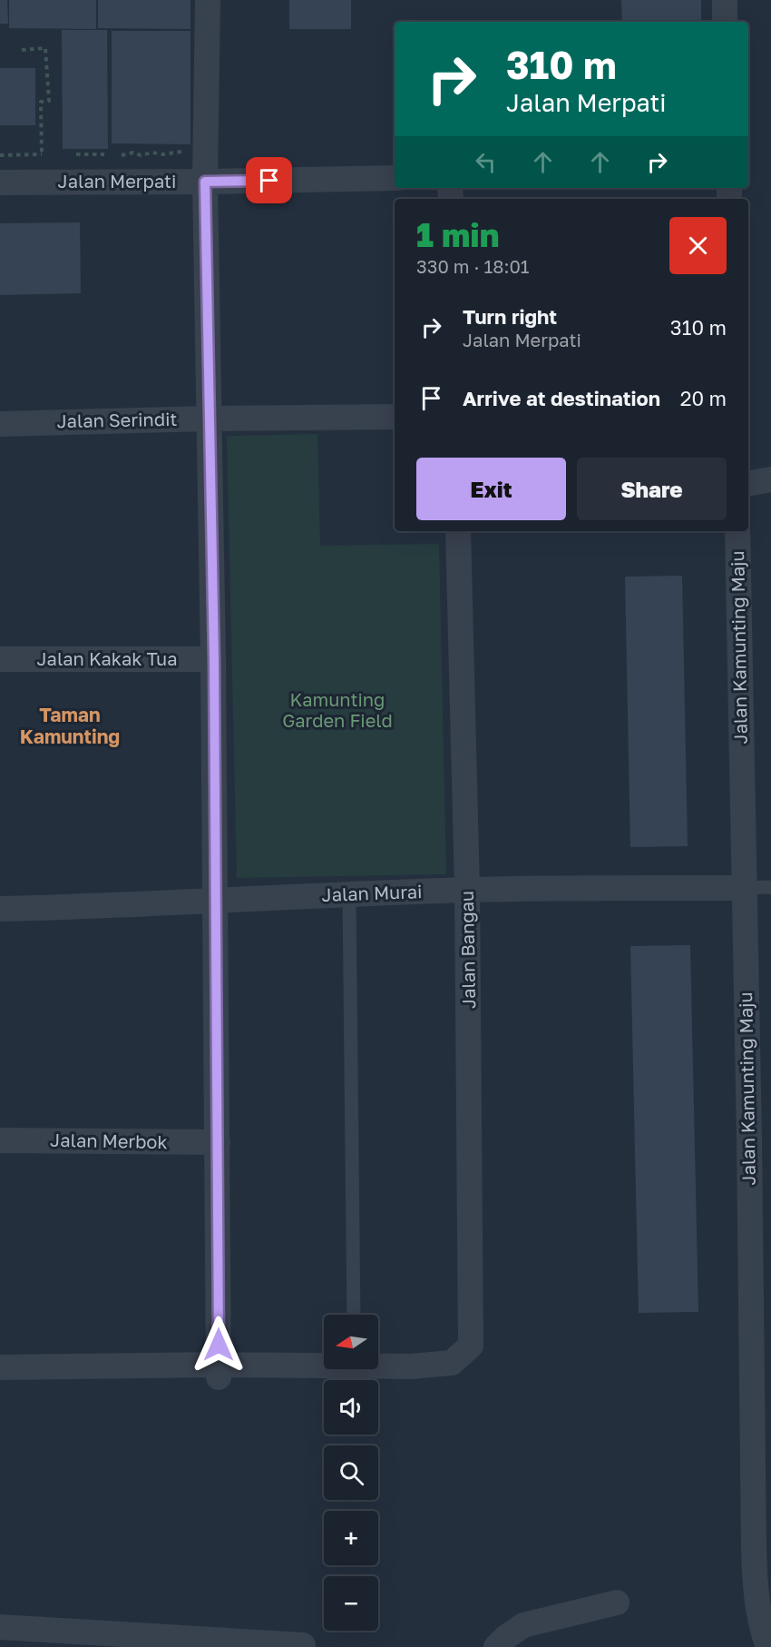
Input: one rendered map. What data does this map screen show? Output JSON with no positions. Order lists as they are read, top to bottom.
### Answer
{
  "streets": {
    "street": [
      "Jalan Merpati",
      "Jalan Serindit",
      "Jalan Kamunting Maju",
      "Jalan Kakak Tua",
      "Jalan Murai",
      "Jalan Bangau",
      "Jalan Merbok"
    ]
  },
  "crossings": [
    ["Jalan Kamunting Maju", "Jalan Murai"],
    ["Jalan Murai", "Jalan Bangau"]
  ],
  "districts": ["Taman Kamunting"],
  "parks": ["Kamunting Garden Field"],
  "north": "left",
  "page": {
    "turn": ["310 m", "Jalan Merpati"],
    "heading": ["1 min", "330 m · 18:01"],
    "list": [
      {
        "name": "Turn right",
        "note": "Jalan Merpati",
        "value": "310 m"
      },
      {
        "name": "Arrive at destination",
        "value": "20 m"
      }
    ],
    "buttons": ["Exit", "Share"],
    "map_buttons": ["+", "−"]
  }
}
